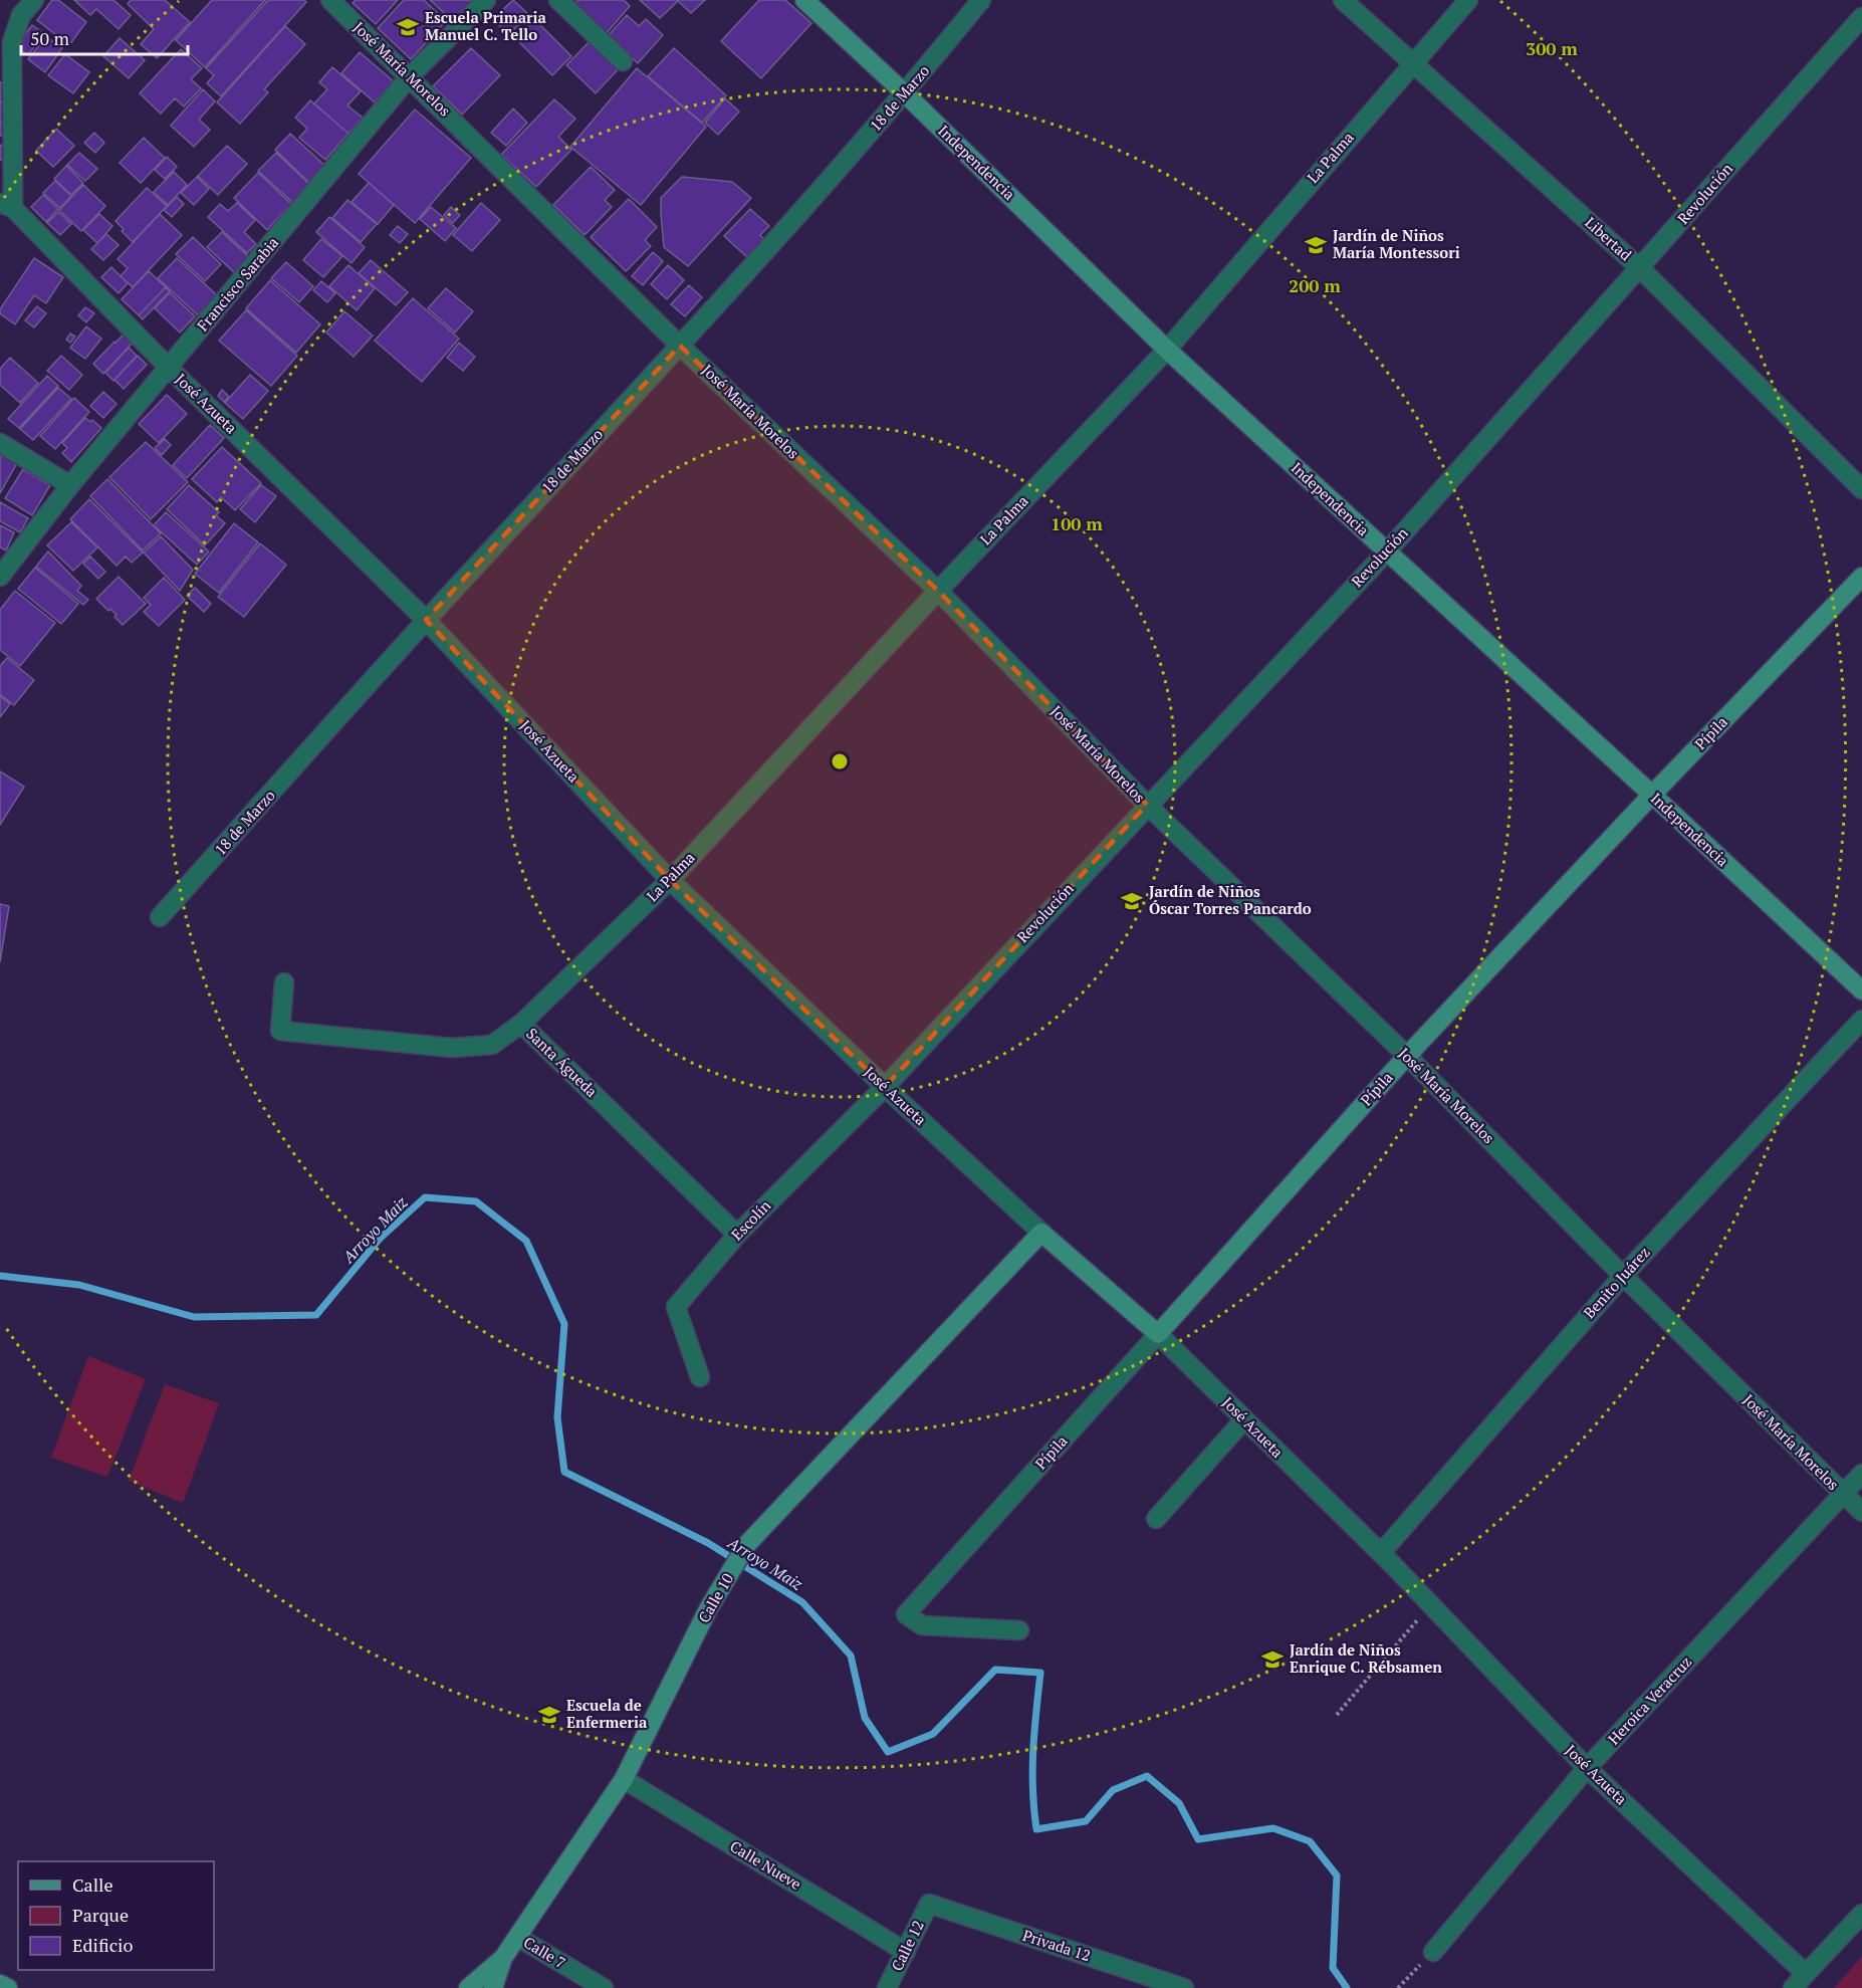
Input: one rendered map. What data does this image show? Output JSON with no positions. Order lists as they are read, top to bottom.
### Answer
{
  "streets": {
    "main road": [
      "Independencia",
      "José Azueta",
      "Pípila",
      "Calle 10"
    ],
    "street": [
      "José María Morelos",
      "18 de Marzo",
      "La Palma",
      "Revolución",
      "Libertad",
      "Francisco Sarabia",
      "Santa Águeda",
      "Escolín",
      "Benito Juárez",
      "Heroica Veracruz",
      "Calle Nueve",
      "Calle 12",
      "Privada 12",
      "Calle 7"
    ]
  },
  "crossings": [
    ["José María Morelos", "18 de Marzo"],
    ["José María Morelos", "La Palma"],
    ["José María Morelos", "Revolución"],
    ["José María Morelos", "Francisco Sarabia"],
    ["José María Morelos", "Pípila"],
    ["José María Morelos", "Benito Juárez"],
    ["José María Morelos", "Heroica Veracruz"],
    ["18 de Marzo", "Independencia"],
    ["18 de Marzo", "José Azueta"],
    ["La Palma", "Independencia"],
    ["La Palma", "Libertad"],
    ["La Palma", "José Azueta"],
    ["La Palma", "Santa Águeda"],
    ["Independencia", "Revolución"],
    ["Independencia", "Pípila"],
    ["Revolución", "Libertad"],
    ["Revolución", "José Azueta"],
    ["Revolución", "Escolín"],
    ["Francisco Sarabia", "José Azueta"],
    ["José Azueta", "Pípila"],
    ["José Azueta", "Escolín"],
    ["José Azueta", "Benito Juárez"],
    ["José Azueta", "Calle 10"],
    ["José Azueta", "Heroica Veracruz"],
    ["Santa Águeda", "Escolín"],
    ["Calle 10", "Calle Nueve"],
    ["Calle 10", "Calle 7"],
    ["Calle Nueve", "Calle 12"],
    ["Calle 12", "Privada 12"]
  ],
  "water": ["Arroyo Maiz"],
  "places": {
    "school or university": [
      "Escuela Primaria Manuel C. Tello",
      "Jardín de Niños María Montessori",
      "Jardín de Niños Óscar Torres Pancardo",
      "Jardín de Niños Enrique C. Rébsamen",
      "Escuela de Enfermeria"
    ]
  },
  "legend": ["Calle", "Parque", "Edificio"],
  "scale_bar": "50 m",
  "rings": ["300 m", "200 m", "100 m"]
}
